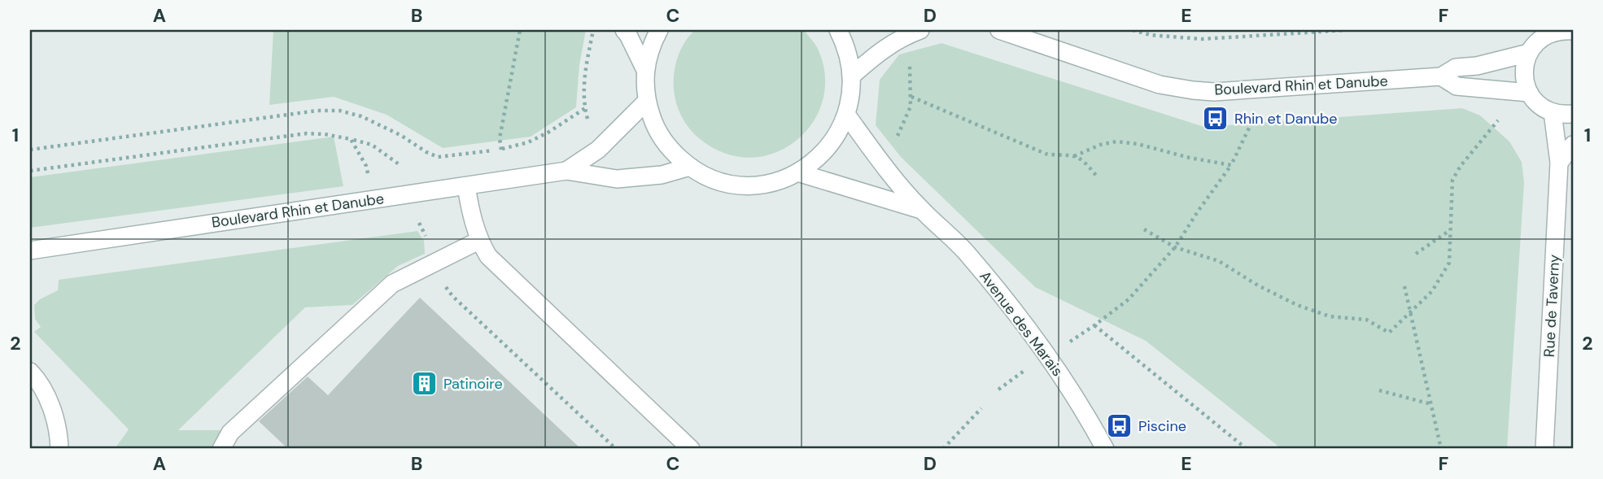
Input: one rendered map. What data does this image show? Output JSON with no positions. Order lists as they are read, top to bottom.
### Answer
{
  "streets": {
    "main road": ["Boulevard Rhin et Danube", "Rue de Taverny", "Avenue des Marais"]
  },
  "places": {
    "bus stop": ["Rhin et Danube", "Piscine"],
    "building": ["Patinoire"]
  },
  "grid": {
    "columns": [
      "A",
      "B",
      "C",
      "D",
      "E",
      "F"
    ],
    "rows": ["1", "2"]
  }
}
